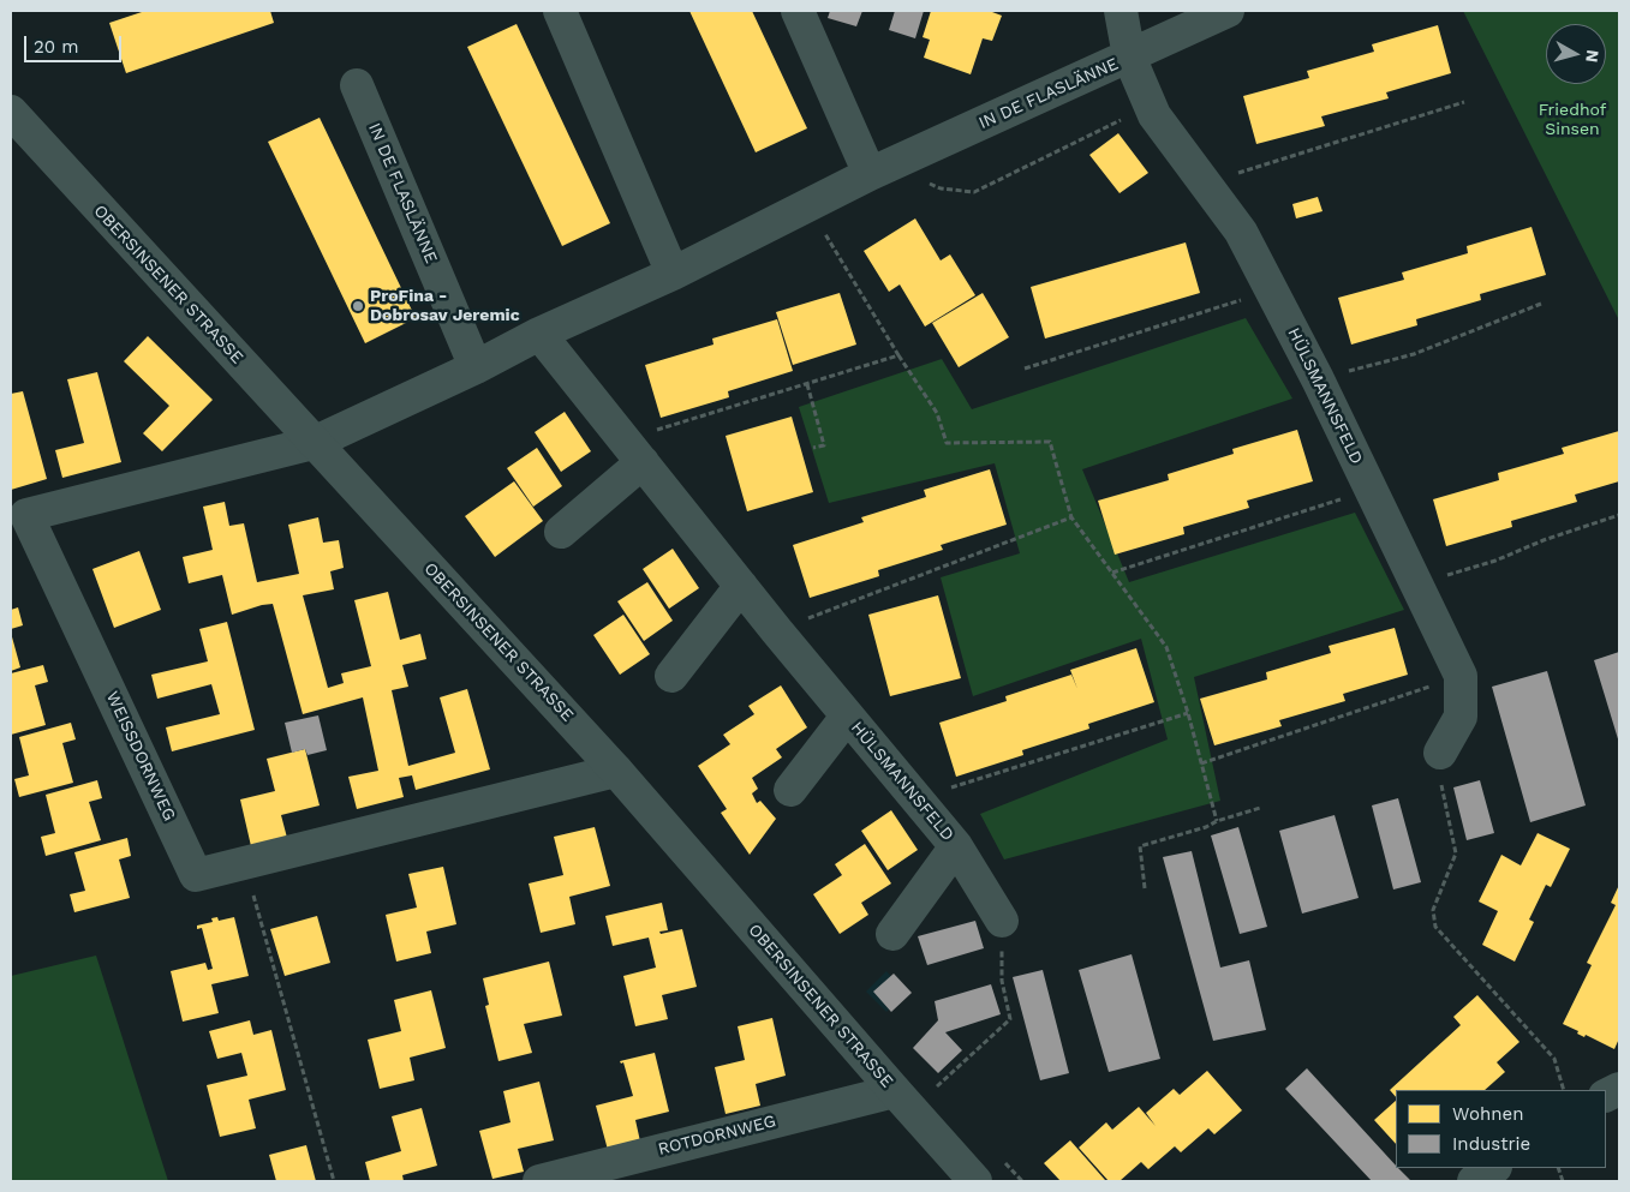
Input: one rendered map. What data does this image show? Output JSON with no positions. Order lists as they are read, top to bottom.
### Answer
{
  "streets": {
    "street": [
      "IN DE FLASLÄNNE",
      "OBERSINSENER STRASSE",
      "HÜLSMANNSFELD",
      "WEISSDORNWEG",
      "ROTDORNWEG"
    ]
  },
  "crossings": [
    ["IN DE FLASLÄNNE", "OBERSINSENER STRASSE"],
    ["IN DE FLASLÄNNE", "HÜLSMANNSFELD"],
    ["IN DE FLASLÄNNE", "WEISSDORNWEG"],
    ["OBERSINSENER STRASSE", "WEISSDORNWEG"],
    ["OBERSINSENER STRASSE", "ROTDORNWEG"]
  ],
  "parks": ["Friedhof Sinsen"],
  "places": ["ProFina - Dobrosav Jeremic"],
  "legend": ["Wohnen", "Industrie"],
  "scale_bar": "20 m",
  "north": "right"
}
